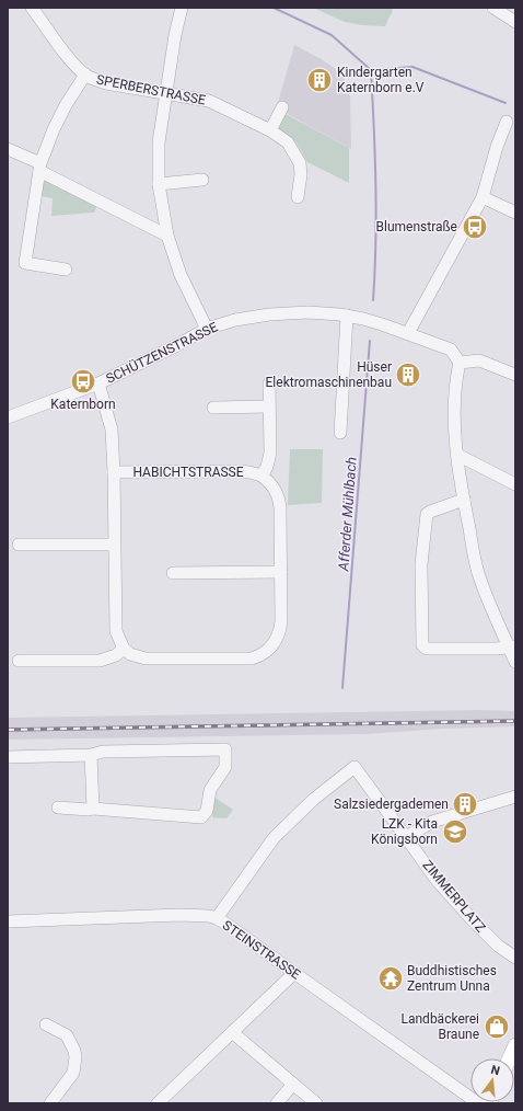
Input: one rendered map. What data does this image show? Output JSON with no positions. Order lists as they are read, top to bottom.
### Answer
{
  "streets": {
    "street": [
      "SPERBERSTRASSE",
      "SCHÜTZENSTRASSE",
      "HABICHTSTRASSE",
      "ZIMMERPLATZ",
      "STEINSTRASSE"
    ]
  },
  "crossings": [
    ["SCHÜTZENSTRASSE", "HABICHTSTRASSE"],
    ["ZIMMERPLATZ", "STEINSTRASSE"]
  ],
  "water": ["Afferder Mühlbach"],
  "places": {
    "building": ["Kindergarten Katernborn e.V", "Hüser Elektromaschinenbau", "Salzsiedergademen"],
    "bus stop": ["Blumenstraße", "Katernborn"],
    "school or university": ["LZK - Kita Königsborn"],
    "temple": ["Buddhistisches Zentrum Unna"],
    "shop": ["Landbäckerei Braune"]
  },
  "north": "top"
}
